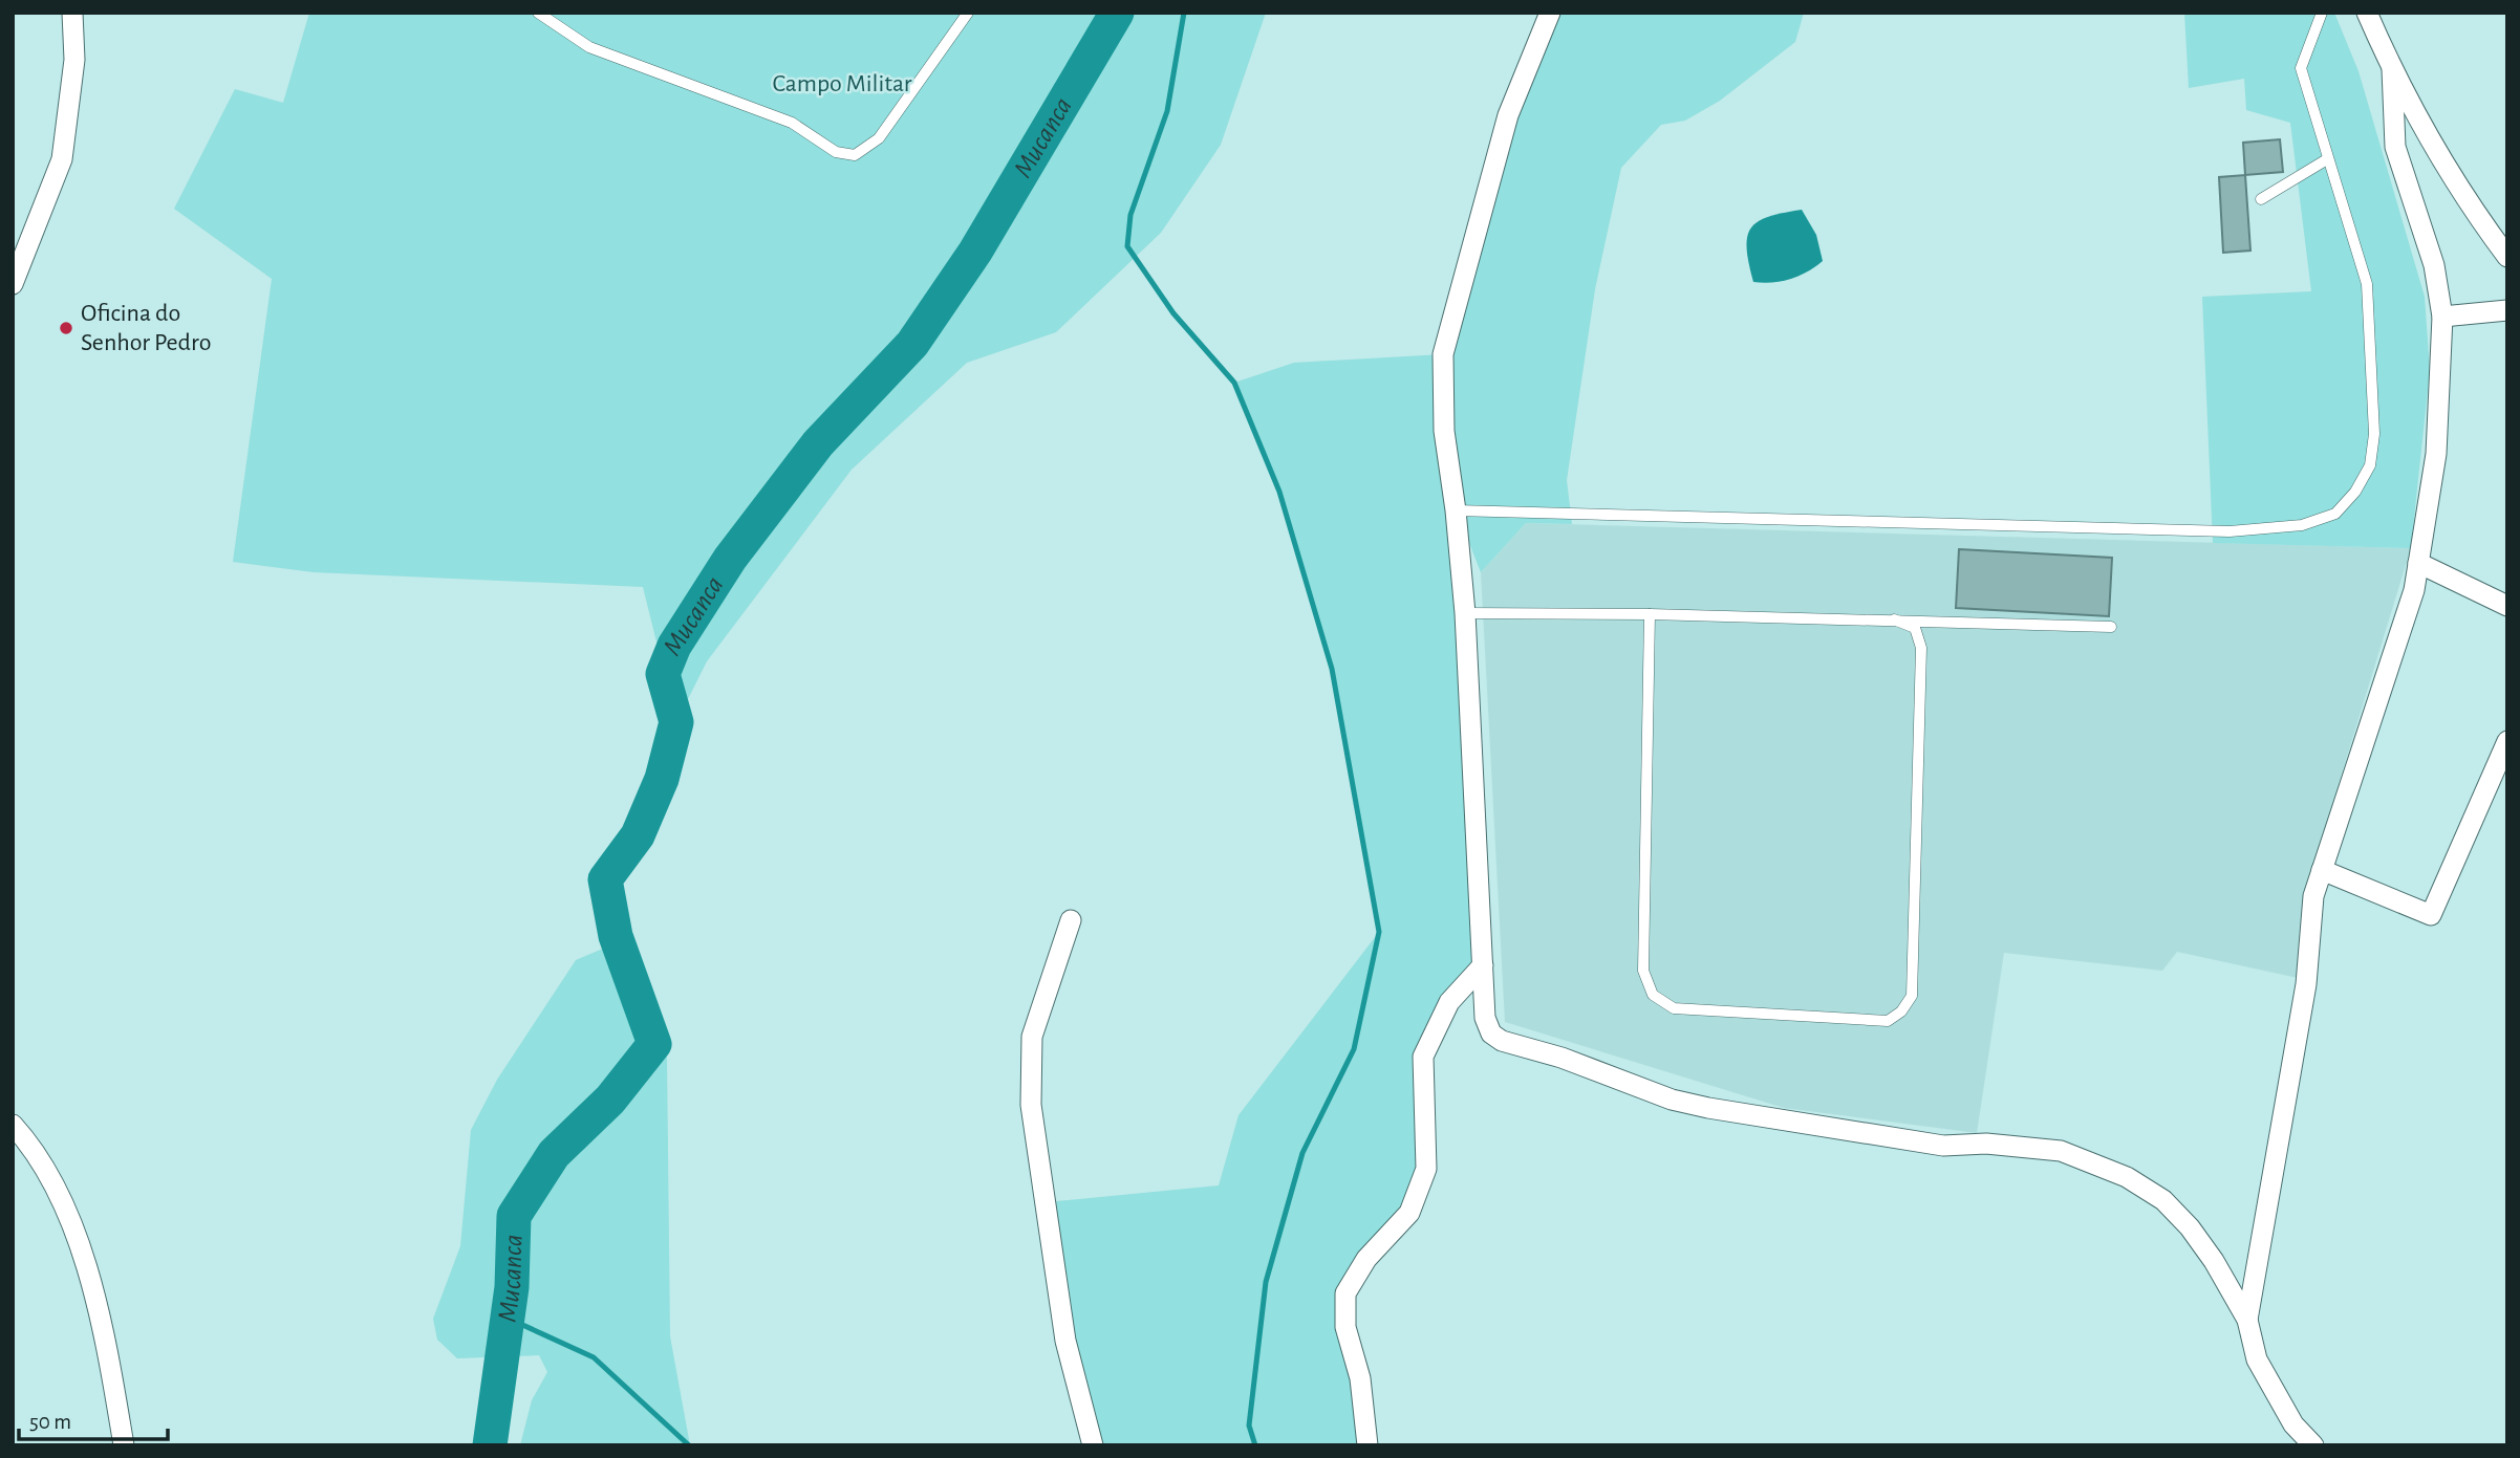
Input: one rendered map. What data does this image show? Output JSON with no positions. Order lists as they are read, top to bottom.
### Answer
{
  "water": ["Mucanca"],
  "parks": ["Campo Militar"],
  "places": ["Oficina do Senhor Pedro"],
  "scale_bar": "50 m"
}
